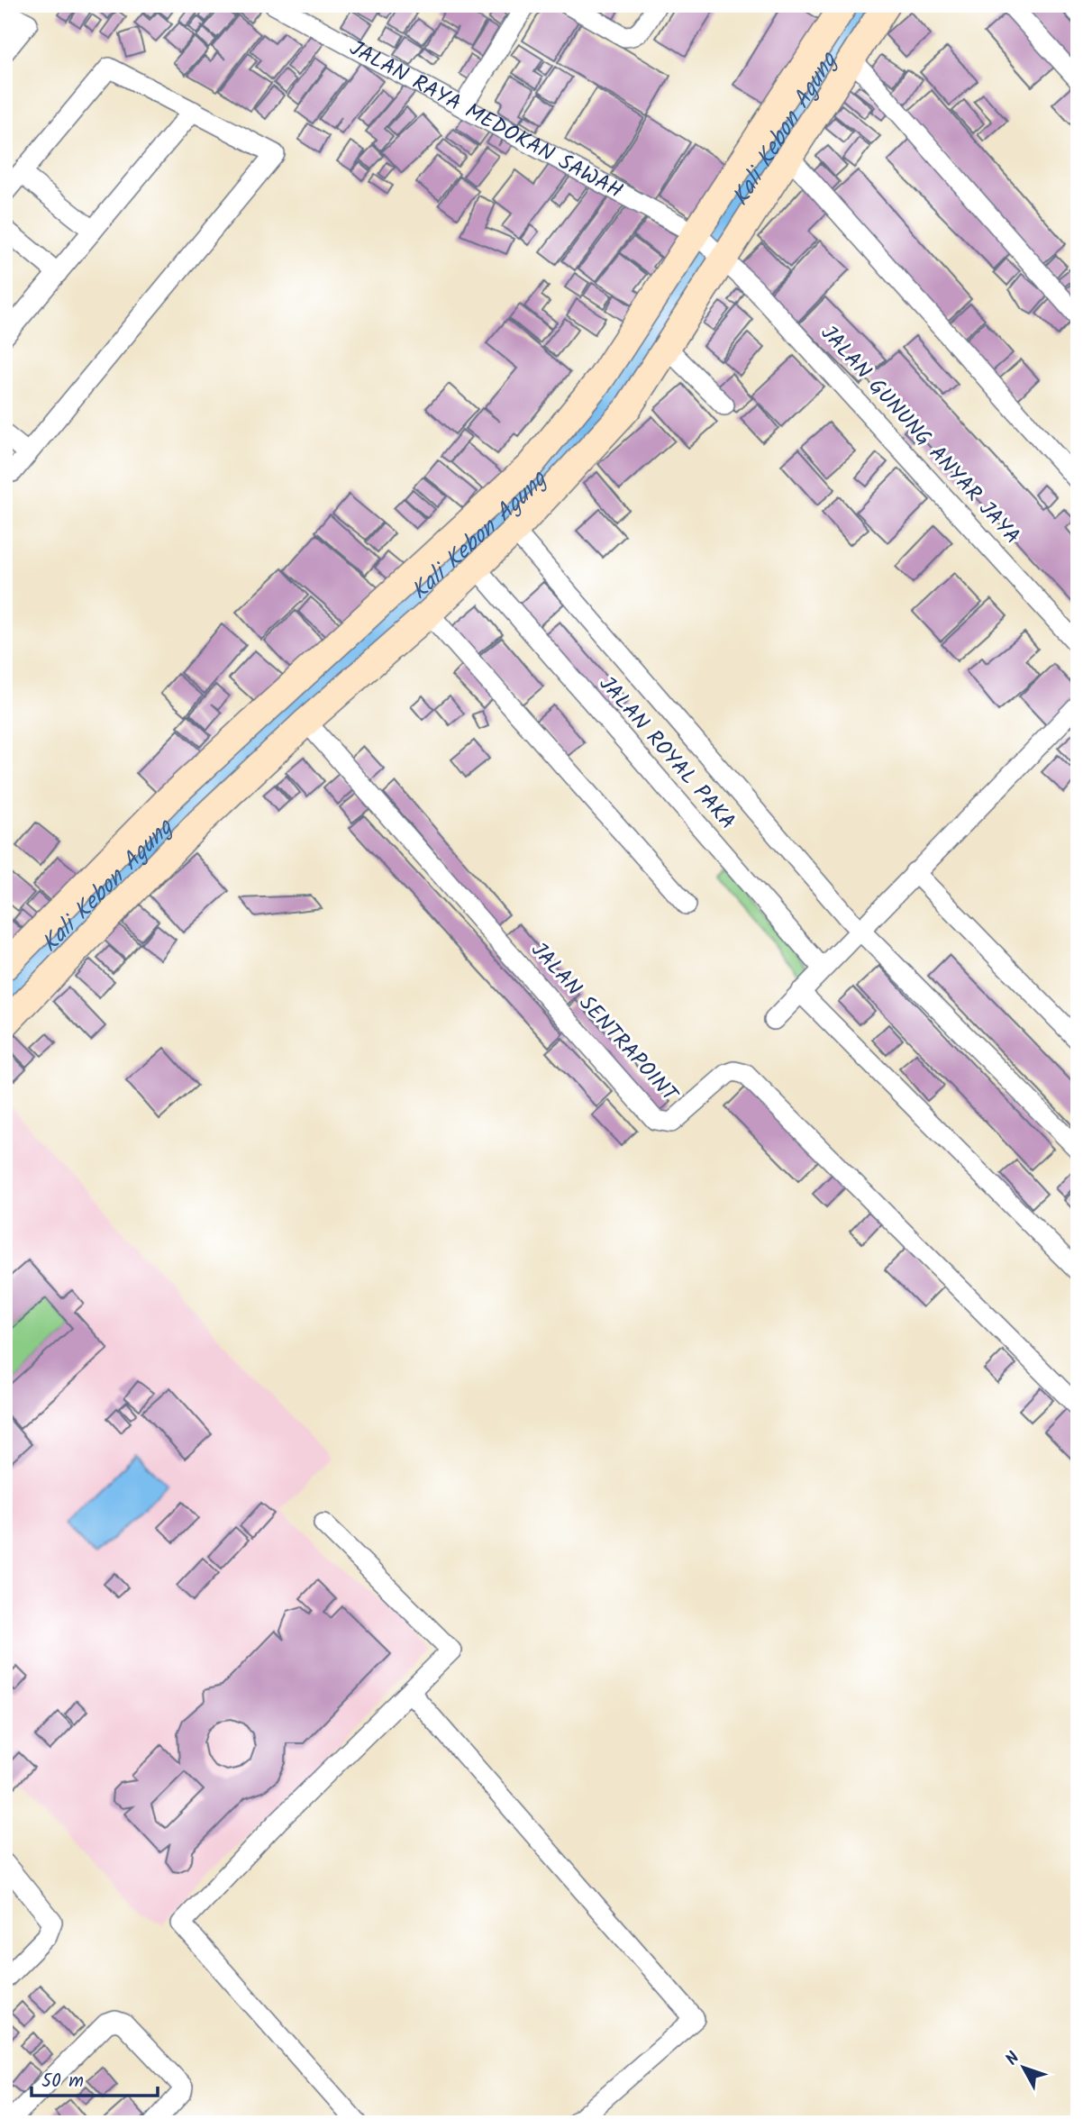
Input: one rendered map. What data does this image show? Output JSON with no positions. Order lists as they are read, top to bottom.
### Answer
{
  "streets": {
    "street": [
      "JALAN RAYA MEDOKAN SAWAH",
      "JALAN GUNUNG ANYAR JAYA",
      "JALAN ROYAL PAKA",
      "JALAN SENTRAPOINT"
    ]
  },
  "crossings": [
    ["JALAN RAYA MEDOKAN SAWAH", "JALAN GUNUNG ANYAR JAYA"]
  ],
  "water": ["Kali Kebon Agung"],
  "scale_bar": "50 m",
  "north": "top left"
}
